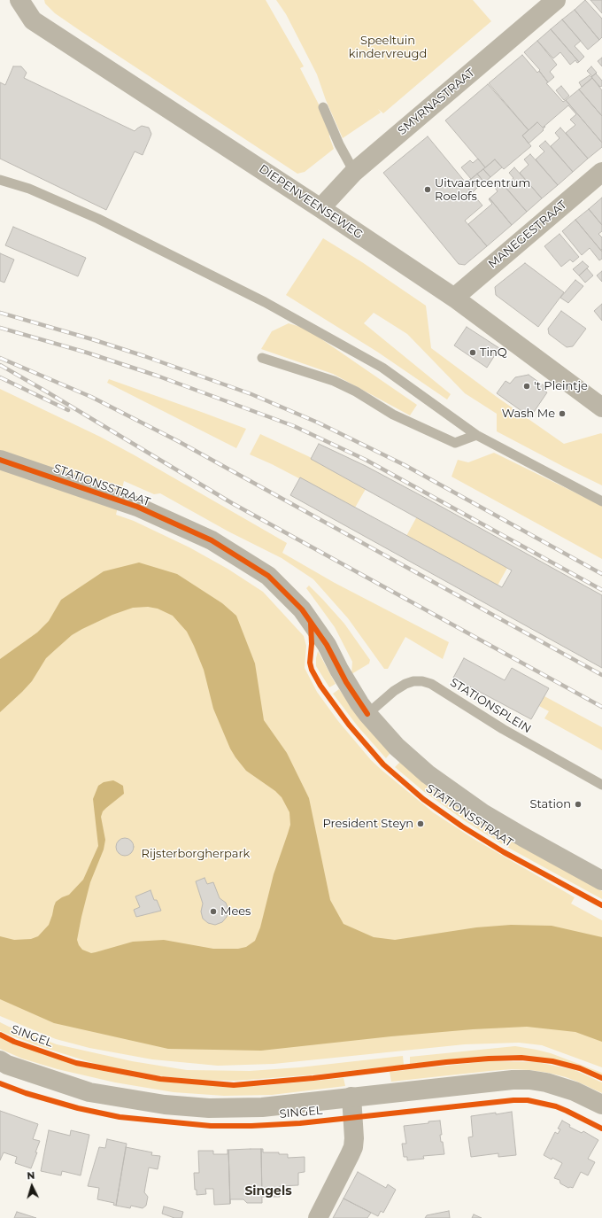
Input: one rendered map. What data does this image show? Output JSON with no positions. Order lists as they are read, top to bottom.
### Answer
{
  "streets": {
    "street": [
      "SMYRNASTRAAT",
      "DIEPENVEENSEWEG",
      "MANEGESTRAAT",
      "STATIONSSTRAAT",
      "SINGEL"
    ],
    "lane": ["STATIONSPLEIN"]
  },
  "crossings": [
    ["SMYRNASTRAAT", "DIEPENVEENSEWEG"],
    ["DIEPENVEENSEWEG", "MANEGESTRAAT"],
    ["STATIONSSTRAAT", "STATIONSPLEIN"]
  ],
  "districts": ["Singels"],
  "parks": ["Speeltuin kindervreugd", "Rijsterborgherpark"],
  "places": [
    "Uitvaartcentrum Roelofs",
    "TinQ",
    "'t Pleintje",
    "Wash Me",
    "Station",
    "President Steyn",
    "Mees"
  ],
  "north": "top"
}
